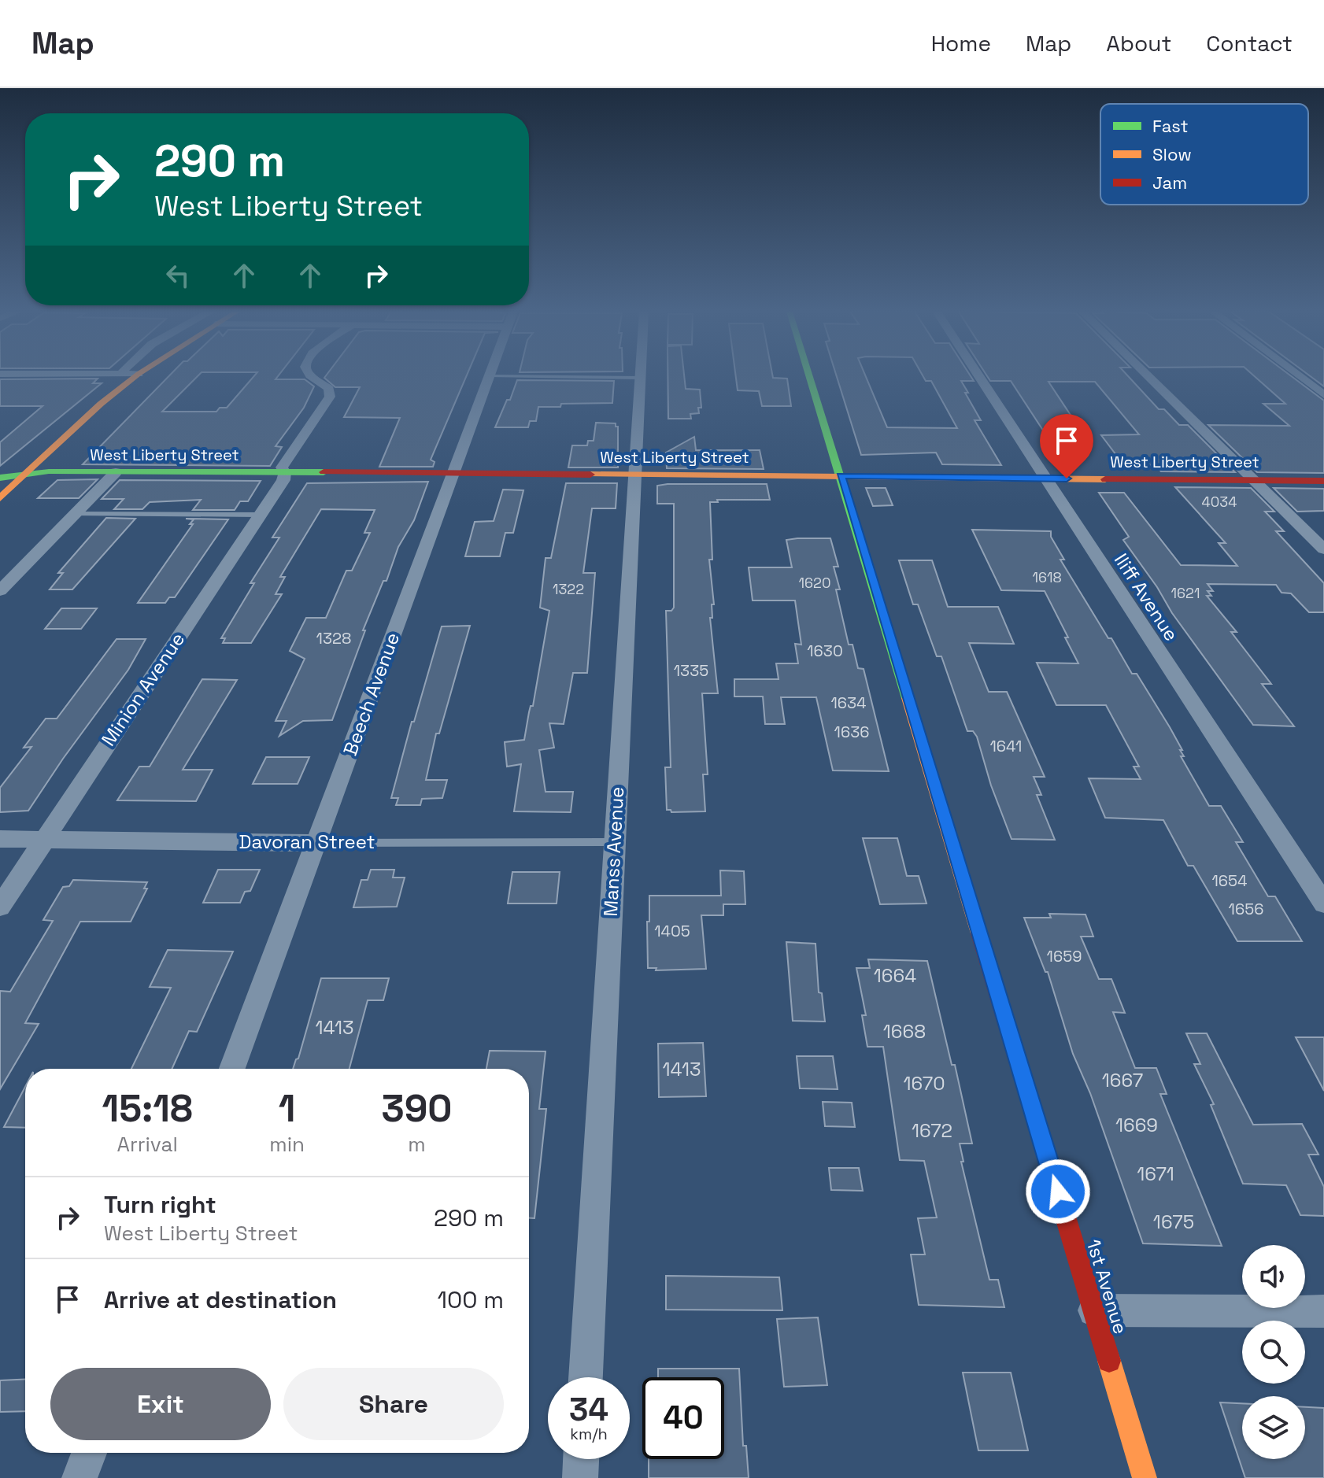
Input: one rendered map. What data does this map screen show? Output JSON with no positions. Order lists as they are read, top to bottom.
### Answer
{
  "streets": {
    "street": [
      "West Liberty Street",
      "Iliff Avenue",
      "Minion Avenue",
      "Beech Avenue",
      "Davoran Street",
      "Manss Avenue",
      "1st Avenue"
    ]
  },
  "crossings": [
    ["West Liberty Street", "Iliff Avenue"],
    ["West Liberty Street", "Minion Avenue"],
    ["West Liberty Street", "Beech Avenue"],
    ["West Liberty Street", "Manss Avenue"],
    ["West Liberty Street", "1st Avenue"],
    ["Minion Avenue", "Davoran Street"],
    ["Beech Avenue", "Davoran Street"],
    ["Davoran Street", "Manss Avenue"]
  ],
  "house_numbers": [
    "4034",
    "1618",
    "1620",
    "1322",
    "1621",
    "1328",
    "1630",
    "1335",
    "1634",
    "1636",
    "1641",
    "1654",
    "1656",
    "1405",
    "1659",
    "1664",
    "1413",
    "1668",
    "1413",
    "1667",
    "1670",
    "1669",
    "1672",
    "1671",
    "1675"
  ],
  "legend": ["Fast", "Slow", "Jam"],
  "page": {
    "header": "Map",
    "nav": [
      "Home",
      "Map",
      "About",
      "Contact"
    ],
    "turn": ["290 m", "West Liberty Street"],
    "eta": [
      "15:18",
      "Arrival",
      "1",
      "min",
      "390",
      "m"
    ],
    "list": [
      {
        "name": "Turn right",
        "note": "West Liberty Street",
        "value": "290 m"
      },
      {
        "name": "Arrive at destination",
        "value": "100 m"
      }
    ],
    "buttons": ["Exit", "Share"],
    "speed": "34 km/h",
    "limit": "40"
  }
}
